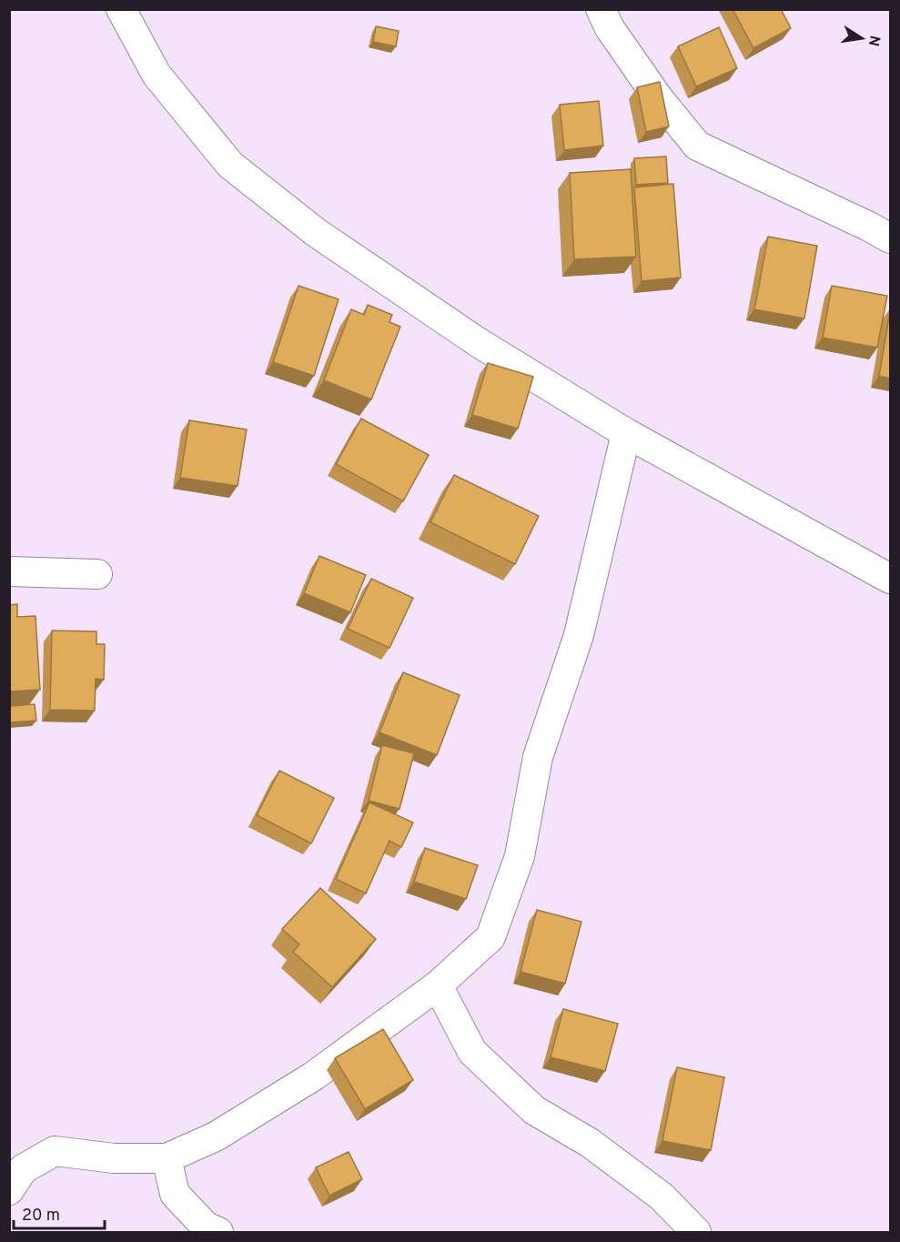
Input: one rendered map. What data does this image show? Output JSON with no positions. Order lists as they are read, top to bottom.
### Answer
{
  "scale_bar": "20 m",
  "north": "right"
}
